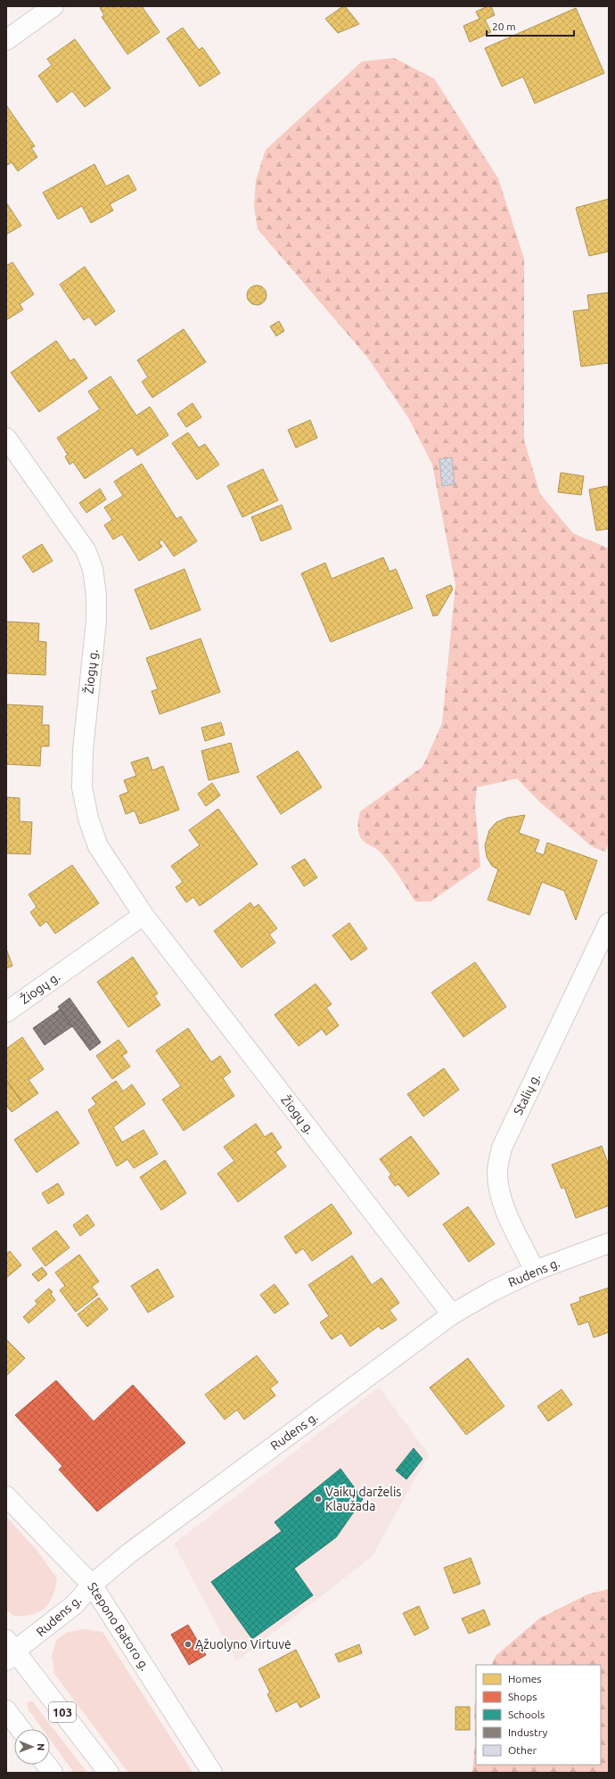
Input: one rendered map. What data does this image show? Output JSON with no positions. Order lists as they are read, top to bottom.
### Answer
{
  "streets": {
    "street": [
      "Žiogų g.",
      "Stalių g.",
      "Rudens g.",
      "Stepono Batoro g.",
      "103"
    ]
  },
  "crossings": [
    ["Žiogų g.", "Rudens g."],
    ["Stalių g.", "Rudens g."],
    ["Rudens g.", "Stepono Batoro g."],
    ["Rudens g.", "103"]
  ],
  "places": ["Vaikų darželis Klaužada", "Ąžuolyno Virtuvė"],
  "legend": [
    "Homes",
    "Shops",
    "Schools",
    "Industry",
    "Other"
  ],
  "scale_bar": "20 m",
  "north": "right"
}
